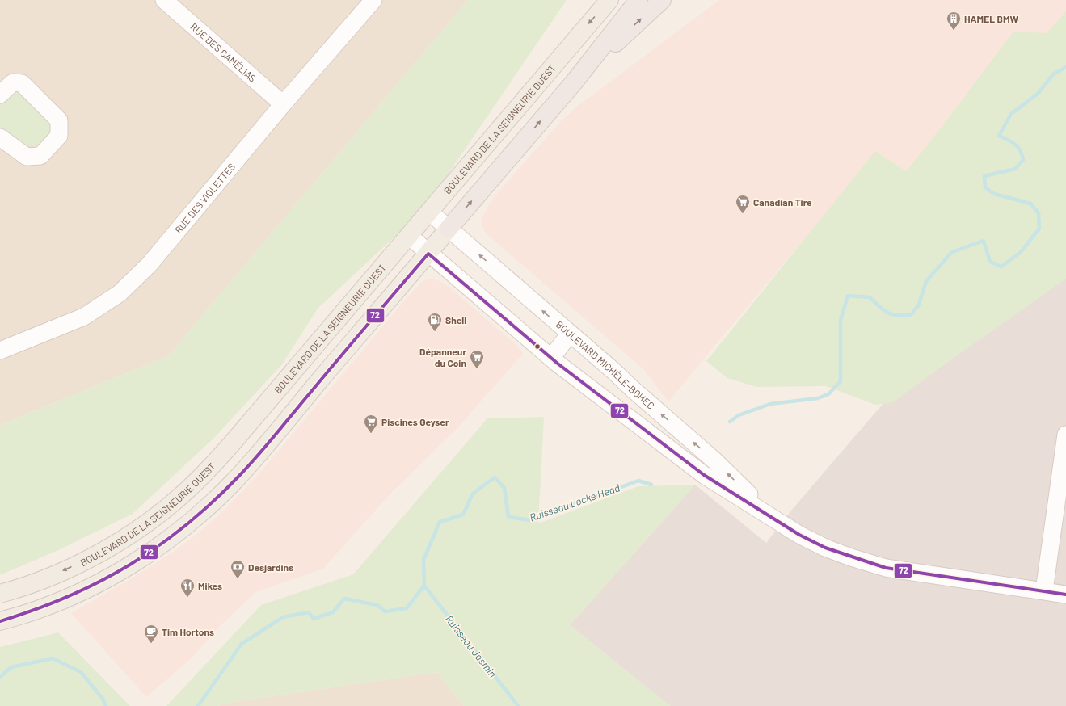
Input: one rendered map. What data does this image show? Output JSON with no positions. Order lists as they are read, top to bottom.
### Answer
{
  "streets": {
    "main road": ["BOULEVARD DE LA SEIGNEURIE OUEST"],
    "street": ["RUE DES CAMÉLIAS", "RUE DES VIOLETTES", "BOULEVARD MICHÈLE-BOHEC"]
  },
  "crossings": [
    ["RUE DES CAMÉLIAS", "RUE DES VIOLETTES"],
    ["BOULEVARD DE LA SEIGNEURIE OUEST", "BOULEVARD MICHÈLE-BOHEC"]
  ],
  "water": ["Ruisseau Locke Head", "Ruisseau Jasmin"],
  "places": {
    "building": ["HAMEL BMW"],
    "supermarket": ["Canadian Tire", "Dépanneur du Coin", "Piscines Geyser"],
    "fuel station": ["Shell"],
    "bank": ["Desjardins"],
    "restaurant": ["Mikes"],
    "cafe": ["Tim Hortons"]
  },
  "lines": ["transit line 72"]
}
